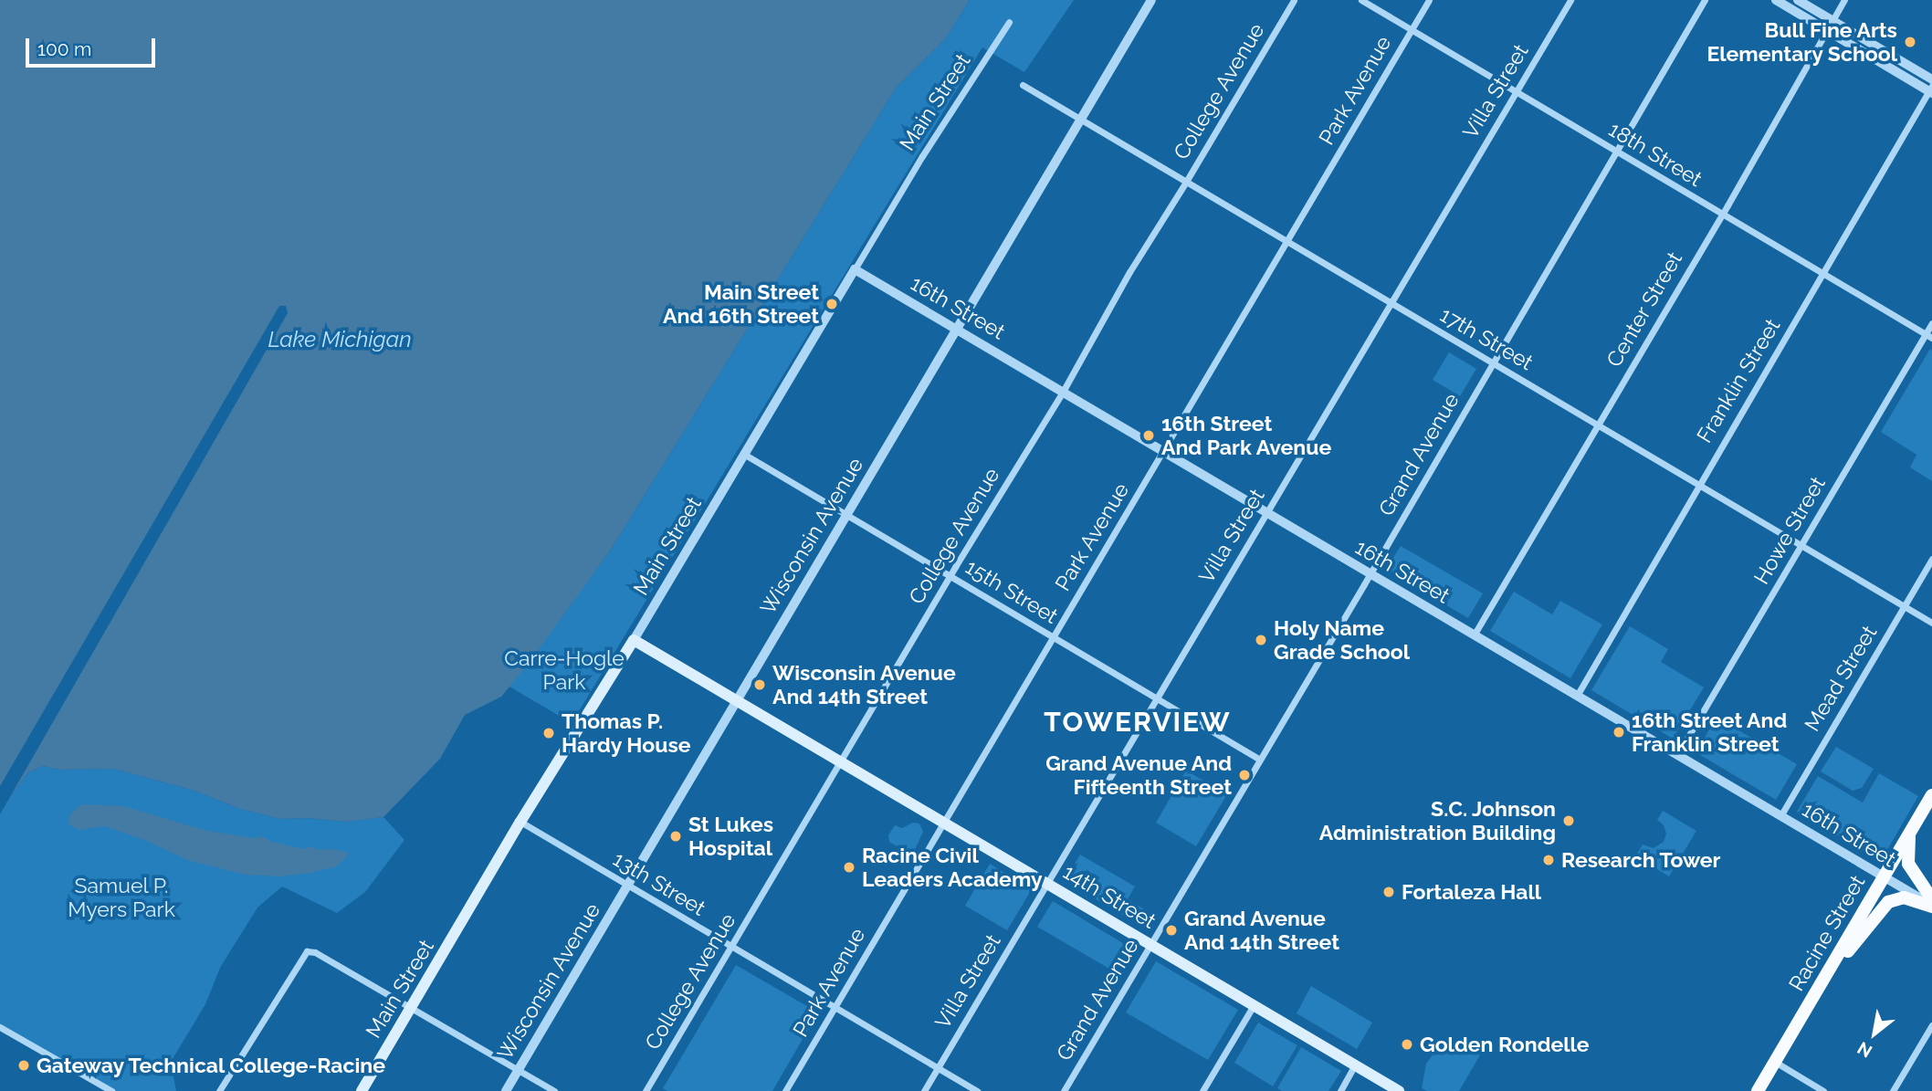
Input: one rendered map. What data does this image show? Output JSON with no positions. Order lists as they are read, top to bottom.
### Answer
{
  "streets": {
    "main road": ["Main Street", "14th Street", "Racine Street"],
    "street": [
      "Park Avenue",
      "College Avenue",
      "Villa Street",
      "18th Street",
      "16th Street",
      "Center Street",
      "17th Street",
      "Franklin Street",
      "Grand Avenue",
      "Howe Street",
      "Wisconsin Avenue",
      "15th Street",
      "Mead Street",
      "13th Street"
    ]
  },
  "crossings": [
    ["Park Avenue", "18th Street"],
    ["Park Avenue", "16th Street"],
    ["Park Avenue", "17th Street"],
    ["Park Avenue", "15th Street"],
    ["Park Avenue", "13th Street"],
    ["Park Avenue", "14th Street"],
    ["College Avenue", "16th Street"],
    ["College Avenue", "17th Street"],
    ["College Avenue", "15th Street"],
    ["College Avenue", "13th Street"],
    ["College Avenue", "14th Street"],
    ["Villa Street", "18th Street"],
    ["Villa Street", "16th Street"],
    ["Villa Street", "17th Street"],
    ["Villa Street", "15th Street"],
    ["Villa Street", "13th Street"],
    ["Villa Street", "14th Street"],
    ["Main Street", "16th Street"],
    ["Main Street", "15th Street"],
    ["Main Street", "13th Street"],
    ["Main Street", "14th Street"],
    ["18th Street", "Center Street"],
    ["18th Street", "Franklin Street"],
    ["18th Street", "Grand Avenue"],
    ["18th Street", "Howe Street"],
    ["16th Street", "Center Street"],
    ["16th Street", "Franklin Street"],
    ["16th Street", "Grand Avenue"],
    ["16th Street", "Howe Street"],
    ["16th Street", "Wisconsin Avenue"],
    ["16th Street", "Mead Street"],
    ["16th Street", "Racine Street"],
    ["Center Street", "17th Street"],
    ["17th Street", "Franklin Street"],
    ["17th Street", "Grand Avenue"],
    ["17th Street", "Howe Street"],
    ["17th Street", "Wisconsin Avenue"],
    ["17th Street", "Mead Street"],
    ["Grand Avenue", "15th Street"],
    ["Grand Avenue", "14th Street"],
    ["Wisconsin Avenue", "15th Street"],
    ["Wisconsin Avenue", "13th Street"],
    ["Wisconsin Avenue", "14th Street"]
  ],
  "districts": ["TOWERVIEW"],
  "water": ["Lake Michigan"],
  "parks": ["Carre-Hogle Park", "Samuel P. Myers Park"],
  "places": [
    "Bull Fine Arts Elementary School",
    "Main Street And 16th Street",
    "16th Street And Park Avenue",
    "Holy Name Grade School",
    "Wisconsin Avenue And 14th Street",
    "16th Street And Franklin Street",
    "Thomas P. Hardy House",
    "Grand Avenue And Fifteenth Street",
    "S.C. Johnson Administration Building",
    "St Lukes Hospital",
    "Research Tower",
    "Racine Civil Leaders Academy",
    "Fortaleza Hall",
    "Grand Avenue And 14th Street",
    "Golden Rondelle",
    "Gateway Technical College-Racine"
  ],
  "scale_bar": "100 m",
  "north": "bottom left"
}
